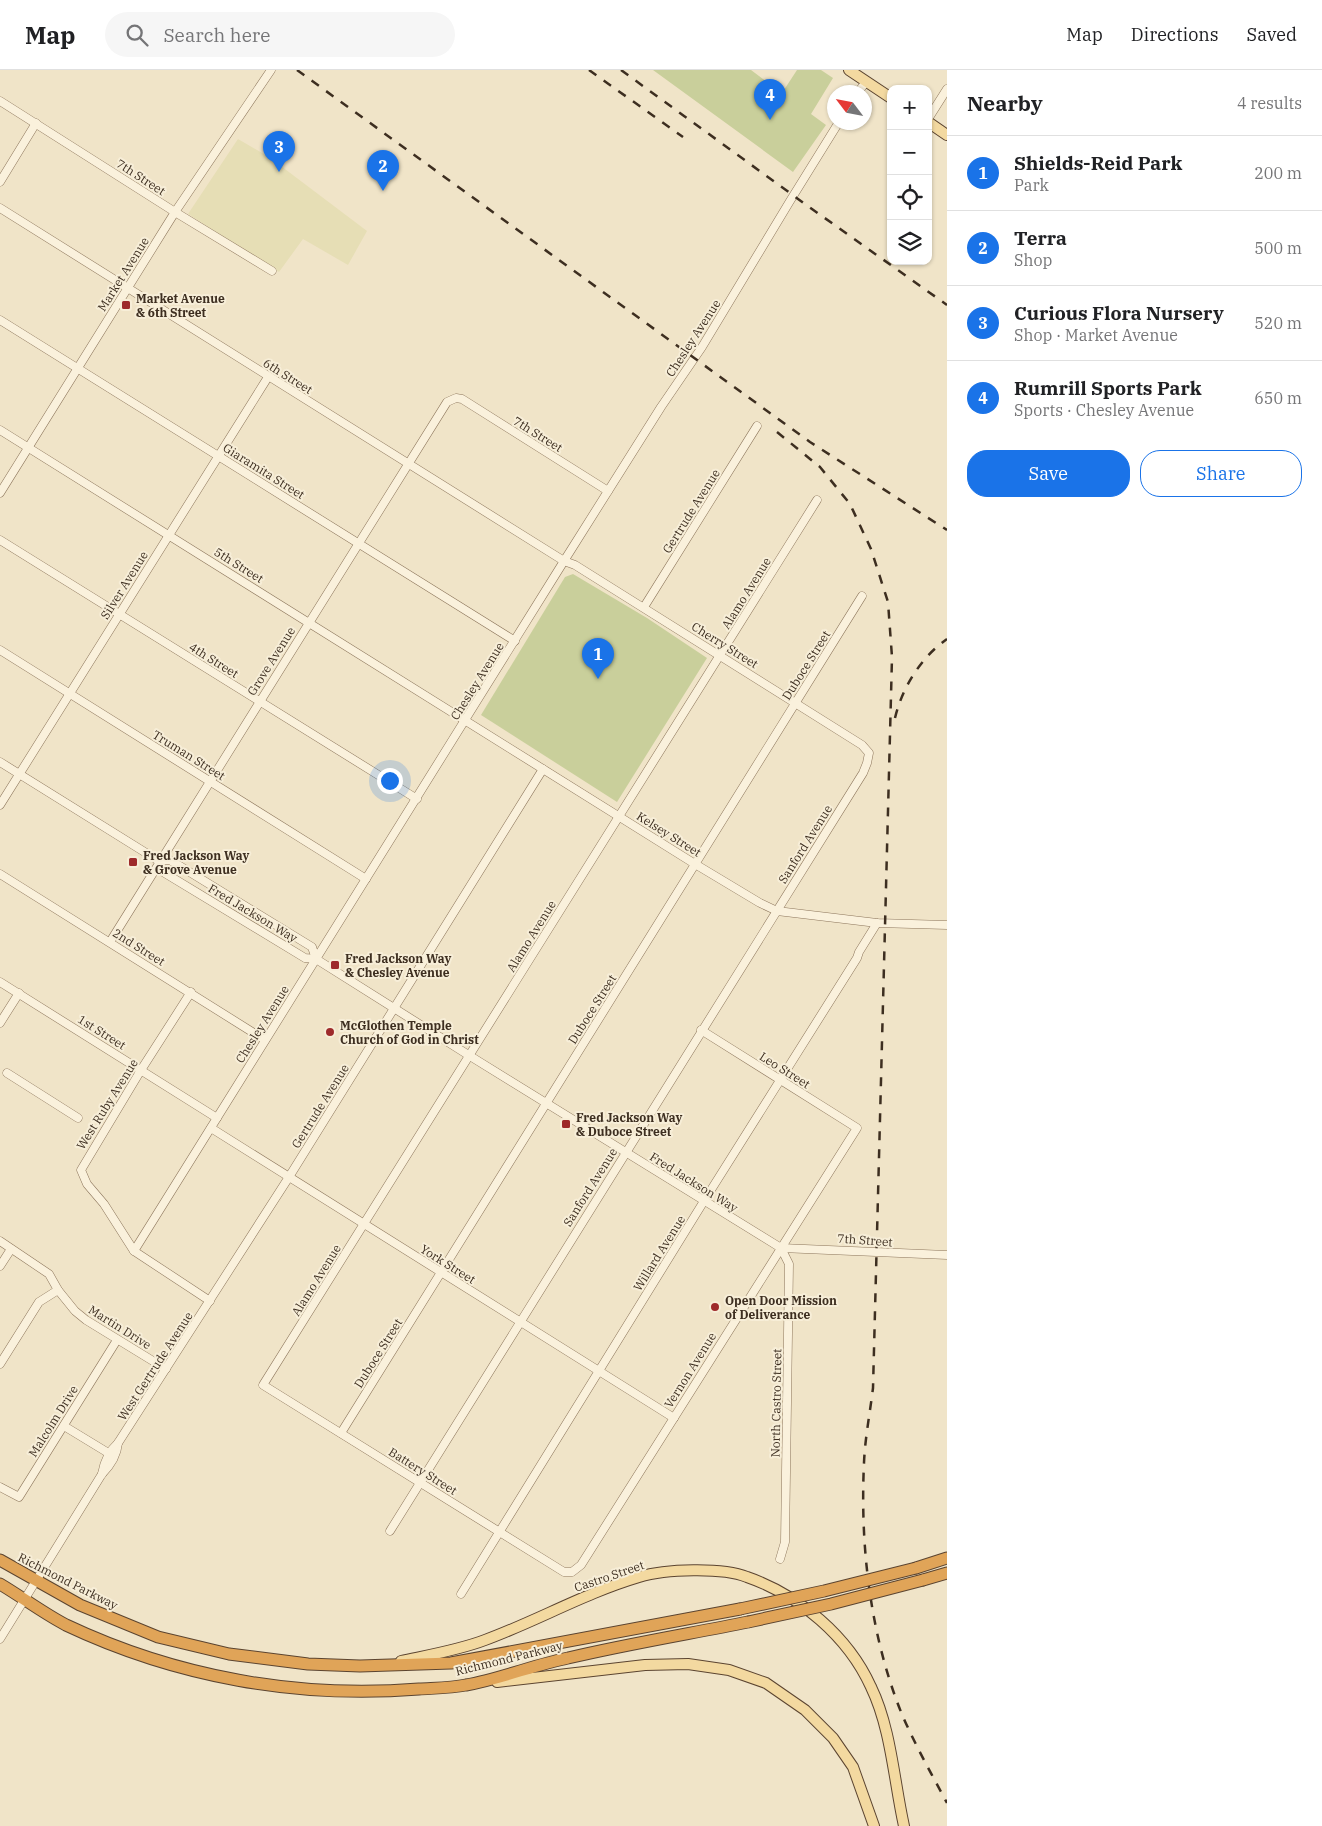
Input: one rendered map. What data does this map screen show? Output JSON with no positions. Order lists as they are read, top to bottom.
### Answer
{
  "streets": {
    "highway": ["Richmond Parkway"],
    "main road": ["Castro Street"],
    "street": [
      "7th Street",
      "Market Avenue",
      "Chesley Avenue",
      "6th Street",
      "Giaramita Street",
      "Gertrude Avenue",
      "5th Street",
      "Silver Avenue",
      "Alamo Avenue",
      "Cherry Street",
      "4th Street",
      "Grove Avenue",
      "Duboce Street",
      "Truman Street",
      "Kelsey Street",
      "Sanford Avenue",
      "Fred Jackson Way",
      "2nd Street",
      "1st Street",
      "Leo Street",
      "West Ruby Avenue",
      "Willard Avenue",
      "York Street",
      "Martin Drive",
      "West Gertrude Avenue",
      "Vernon Avenue",
      "North Castro Street",
      "Malcolm Drive",
      "Battery Street"
    ]
  },
  "crossings": [
    ["7th Street", "Market Avenue"],
    ["7th Street", "Chesley Avenue"],
    ["7th Street", "Grove Avenue"],
    ["7th Street", "Fred Jackson Way"],
    ["7th Street", "Vernon Avenue"],
    ["7th Street", "North Castro Street"],
    ["Market Avenue", "6th Street"],
    ["Market Avenue", "Giaramita Street"],
    ["Market Avenue", "5th Street"],
    ["Chesley Avenue", "6th Street"],
    ["Chesley Avenue", "Giaramita Street"],
    ["Chesley Avenue", "5th Street"],
    ["Chesley Avenue", "Cherry Street"],
    ["Chesley Avenue", "4th Street"],
    ["Chesley Avenue", "Truman Street"],
    ["Chesley Avenue", "Kelsey Street"],
    ["Chesley Avenue", "Fred Jackson Way"],
    ["Chesley Avenue", "2nd Street"],
    ["Chesley Avenue", "1st Street"],
    ["Chesley Avenue", "West Ruby Avenue"],
    ["Chesley Avenue", "York Street"],
    ["6th Street", "Silver Avenue"],
    ["6th Street", "Cherry Street"],
    ["6th Street", "Grove Avenue"],
    ["Giaramita Street", "Silver Avenue"],
    ["Giaramita Street", "Grove Avenue"],
    ["Gertrude Avenue", "Cherry Street"],
    ["Gertrude Avenue", "Kelsey Street"],
    ["Gertrude Avenue", "Fred Jackson Way"],
    ["Gertrude Avenue", "West Ruby Avenue"],
    ["Gertrude Avenue", "York Street"],
    ["Gertrude Avenue", "West Gertrude Avenue"],
    ["5th Street", "Silver Avenue"],
    ["5th Street", "Grove Avenue"],
    ["5th Street", "Kelsey Street"],
    ["Silver Avenue", "4th Street"],
    ["Silver Avenue", "Truman Street"],
    ["Silver Avenue", "Fred Jackson Way"],
    ["Alamo Avenue", "Cherry Street"],
    ["Alamo Avenue", "Kelsey Street"],
    ["Alamo Avenue", "Fred Jackson Way"],
    ["Alamo Avenue", "York Street"],
    ["Alamo Avenue", "Battery Street"],
    ["Cherry Street", "Duboce Street"],
    ["Cherry Street", "Sanford Avenue"],
    ["4th Street", "Grove Avenue"],
    ["Grove Avenue", "Truman Street"],
    ["Grove Avenue", "Fred Jackson Way"],
    ["Grove Avenue", "2nd Street"],
    ["Duboce Street", "Kelsey Street"],
    ["Duboce Street", "Fred Jackson Way"],
    ["Duboce Street", "York Street"],
    ["Duboce Street", "Battery Street"],
    ["Kelsey Street", "Sanford Avenue"],
    ["Kelsey Street", "Willard Avenue"],
    ["Sanford Avenue", "Fred Jackson Way"],
    ["Sanford Avenue", "Leo Street"],
    ["Sanford Avenue", "York Street"],
    ["Sanford Avenue", "Battery Street"],
    ["Fred Jackson Way", "Willard Avenue"],
    ["Fred Jackson Way", "Vernon Avenue"],
    ["Fred Jackson Way", "North Castro Street"],
    ["2nd Street", "West Ruby Avenue"],
    ["1st Street", "West Ruby Avenue"],
    ["Leo Street", "Willard Avenue"],
    ["Leo Street", "Vernon Avenue"],
    ["West Ruby Avenue", "West Gertrude Avenue"],
    ["Willard Avenue", "York Street"],
    ["Willard Avenue", "Battery Street"],
    ["York Street", "Vernon Avenue"],
    ["Martin Drive", "West Gertrude Avenue"],
    ["Martin Drive", "Malcolm Drive"],
    ["West Gertrude Avenue", "Richmond Parkway"],
    ["Vernon Avenue", "North Castro Street"],
    ["Vernon Avenue", "Battery Street"],
    ["Castro Street", "Richmond Parkway"]
  ],
  "places": {
    "transit": [
      "Market Avenue & 6th Street",
      "Fred Jackson Way & Grove Avenue",
      "Fred Jackson Way & Chesley Avenue",
      "Fred Jackson Way & Duboce Street"
    ],
    "other": ["McGlothen Temple Church of God in Christ", "Open Door Mission of Deliverance"]
  },
  "north": "top left",
  "page": {
    "header": "Map",
    "search": "Search here",
    "nav": ["Map", "Directions", "Saved"],
    "heading": ["Nearby", "4 results"],
    "pins": [
      "4",
      "3",
      "2",
      "1"
    ],
    "map_buttons": ["+", "−"],
    "list": [
      {
        "mark": "1",
        "name": "Shields-Reid Park",
        "note": "Park",
        "value": "200 m"
      },
      {
        "mark": "2",
        "name": "Terra",
        "note": "Shop",
        "value": "500 m"
      },
      {
        "mark": "3",
        "name": "Curious Flora Nursery",
        "note": "Shop · Market Avenue",
        "value": "520 m"
      },
      {
        "mark": "4",
        "name": "Rumrill Sports Park",
        "note": "Sports · Chesley Avenue",
        "value": "650 m"
      }
    ],
    "buttons": ["Save", "Share"]
  }
}
